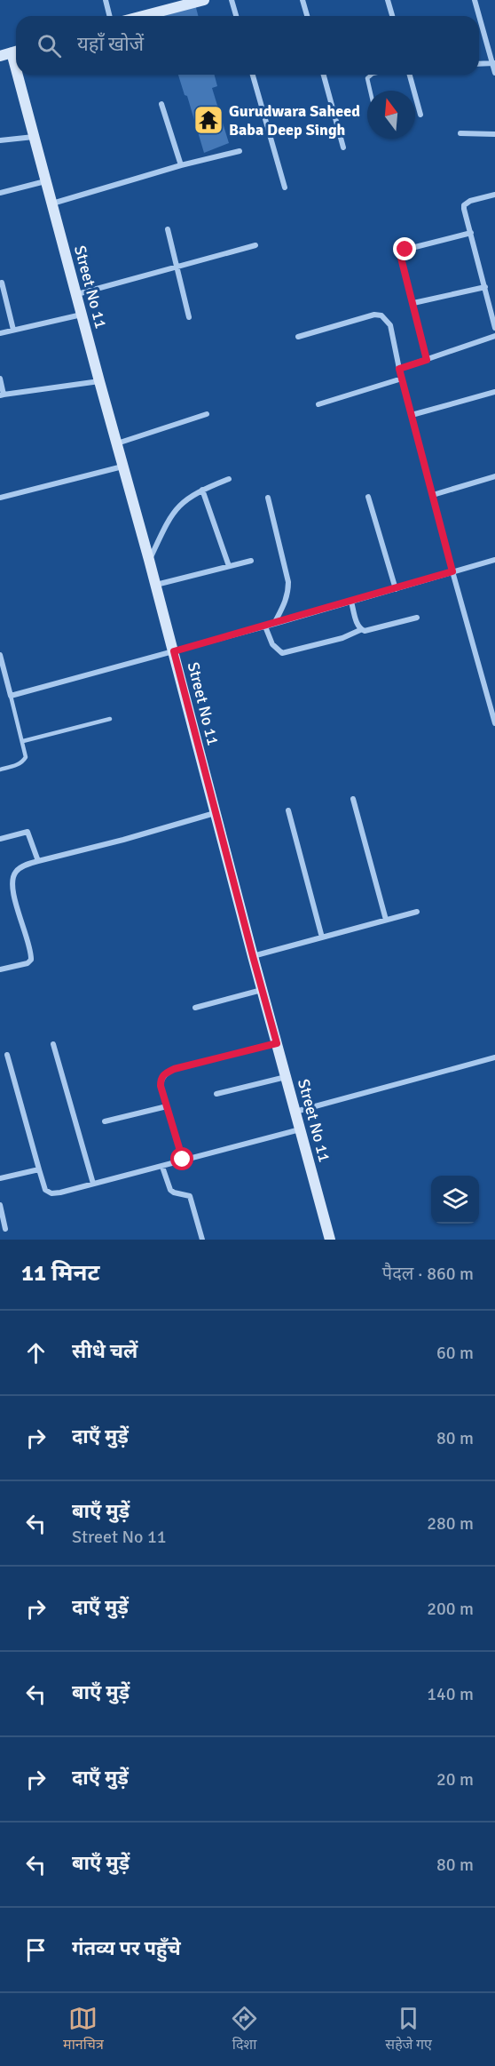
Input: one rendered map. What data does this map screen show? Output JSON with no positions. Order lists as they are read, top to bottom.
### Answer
{
  "streets": {
    "street": ["Street No 11"]
  },
  "places": {
    "temple": ["Gurudwara Saheed Baba Deep Singh"]
  },
  "north": "top",
  "page": {
    "search": "यहाँ खोजें",
    "heading": ["11 मिनट", "पैदल · 860 m"],
    "list": [
      ["सीधे चलें", "60 m"],
      ["दाएँ मुड़ें", "80 m"],
      ["बाएँ मुड़ें", "Street No 11", "280 m"],
      ["दाएँ मुड़ें", "200 m"],
      ["बाएँ मुड़ें", "140 m"],
      ["दाएँ मुड़ें", "20 m"],
      ["बाएँ मुड़ें", "80 m"],
      "गंतव्य पर पहुँचे"
    ],
    "nav": ["मानचित्र", "दिशा", "सहेजे गए"]
  }
}
